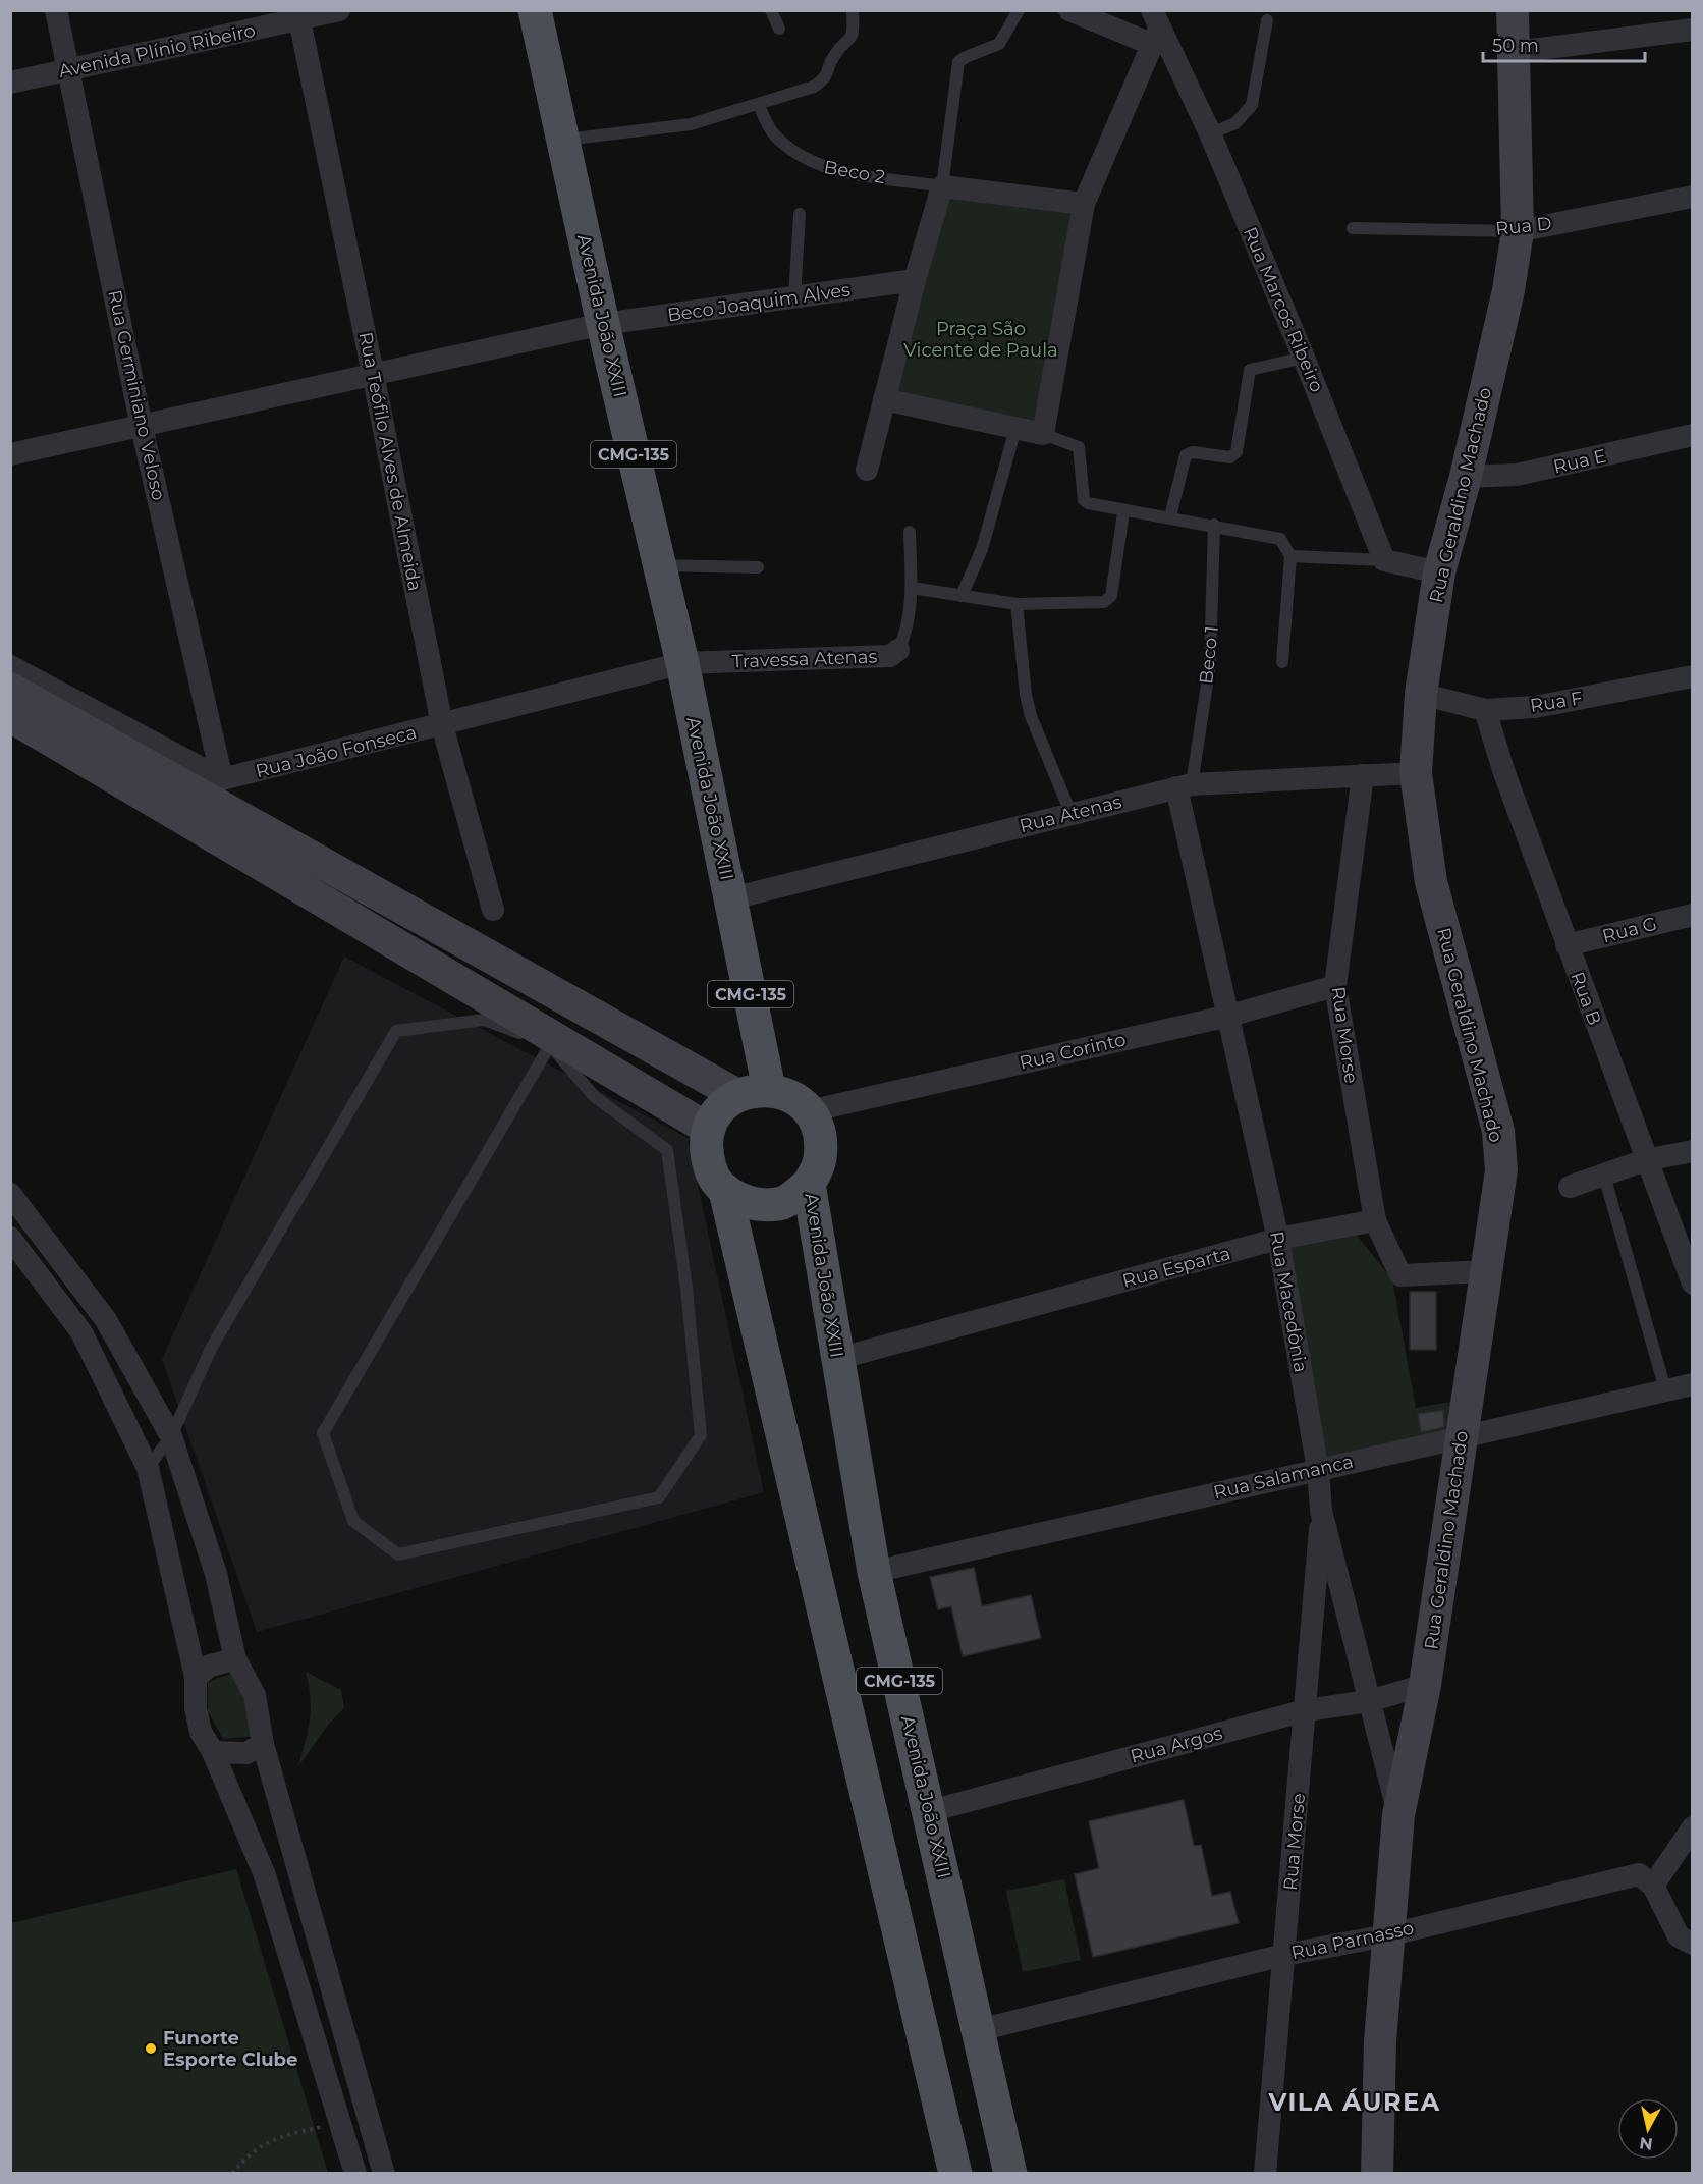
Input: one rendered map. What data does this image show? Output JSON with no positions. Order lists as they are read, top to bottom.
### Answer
{
  "streets": {
    "main road": ["Avenida João XXIII", "CMG-135"],
    "street": [
      "Avenida Plínio Ribeiro",
      "Rua D",
      "Beco Joaquim Alves",
      "Rua Marcos Ribeiro",
      "Rua Germiniano Veloso",
      "Rua Teófilo Alves de Almeida",
      "Rua E",
      "Rua Geraldino Machado",
      "Travessa Atenas",
      "Rua F",
      "Rua João Fonseca",
      "Rua Atenas",
      "Rua G",
      "Rua B",
      "Rua Morse",
      "Rua Corinto",
      "Rua Esparta",
      "Rua Macedônia",
      "Rua Salamanca",
      "Rua Argos",
      "Rua Parnasso"
    ],
    "lane": ["Beco 2", "Beco 1"]
  },
  "crossings": [
    ["Avenida Plínio Ribeiro", "Rua Germiniano Veloso"],
    ["Avenida Plínio Ribeiro", "Rua Teófilo Alves de Almeida"],
    ["Rua D", "Rua Geraldino Machado"],
    ["Beco Joaquim Alves", "Avenida João XXIII"],
    ["Beco Joaquim Alves", "Rua Germiniano Veloso"],
    ["Beco Joaquim Alves", "Rua Teófilo Alves de Almeida"],
    ["Avenida João XXIII", "CMG-135"],
    ["Avenida João XXIII", "Travessa Atenas"],
    ["Avenida João XXIII", "Rua João Fonseca"],
    ["Avenida João XXIII", "Rua Atenas"],
    ["Avenida João XXIII", "Rua Corinto"],
    ["Avenida João XXIII", "Rua Esparta"],
    ["Avenida João XXIII", "Rua Salamanca"],
    ["Avenida João XXIII", "Rua Argos"],
    ["Avenida João XXIII", "Rua Parnasso"],
    ["Rua Germiniano Veloso", "Rua João Fonseca"],
    ["CMG-135", "Rua Corinto"],
    ["Rua Teófilo Alves de Almeida", "Rua João Fonseca"],
    ["Rua E", "Rua Geraldino Machado"],
    ["Rua Geraldino Machado", "Rua F"],
    ["Rua Geraldino Machado", "Rua Atenas"],
    ["Rua Geraldino Machado", "Rua Macedônia"],
    ["Rua Geraldino Machado", "Rua Salamanca"],
    ["Rua Geraldino Machado", "Rua Argos"],
    ["Rua Geraldino Machado", "Rua Parnasso"],
    ["Beco 1", "Rua Atenas"],
    ["Beco 1", "Rua Macedônia"],
    ["Travessa Atenas", "Rua João Fonseca"],
    ["Rua F", "Rua B"],
    ["Rua Atenas", "Rua Morse"],
    ["Rua Atenas", "Rua Macedônia"],
    ["Rua G", "Rua B"],
    ["Rua Morse", "Rua Corinto"],
    ["Rua Morse", "Rua Esparta"],
    ["Rua Morse", "Rua Macedônia"],
    ["Rua Morse", "Rua Argos"],
    ["Rua Morse", "Rua Parnasso"],
    ["Rua Corinto", "Rua Macedônia"],
    ["Rua Esparta", "Rua Macedônia"],
    ["Rua Macedônia", "Rua Salamanca"],
    ["Rua Macedônia", "Rua Argos"]
  ],
  "districts": ["VILA ÁUREA"],
  "parks": ["Praça São Vicente de Paula"],
  "places": ["Funorte Esporte Clube"],
  "scale_bar": "50 m",
  "north": "bottom"
}
